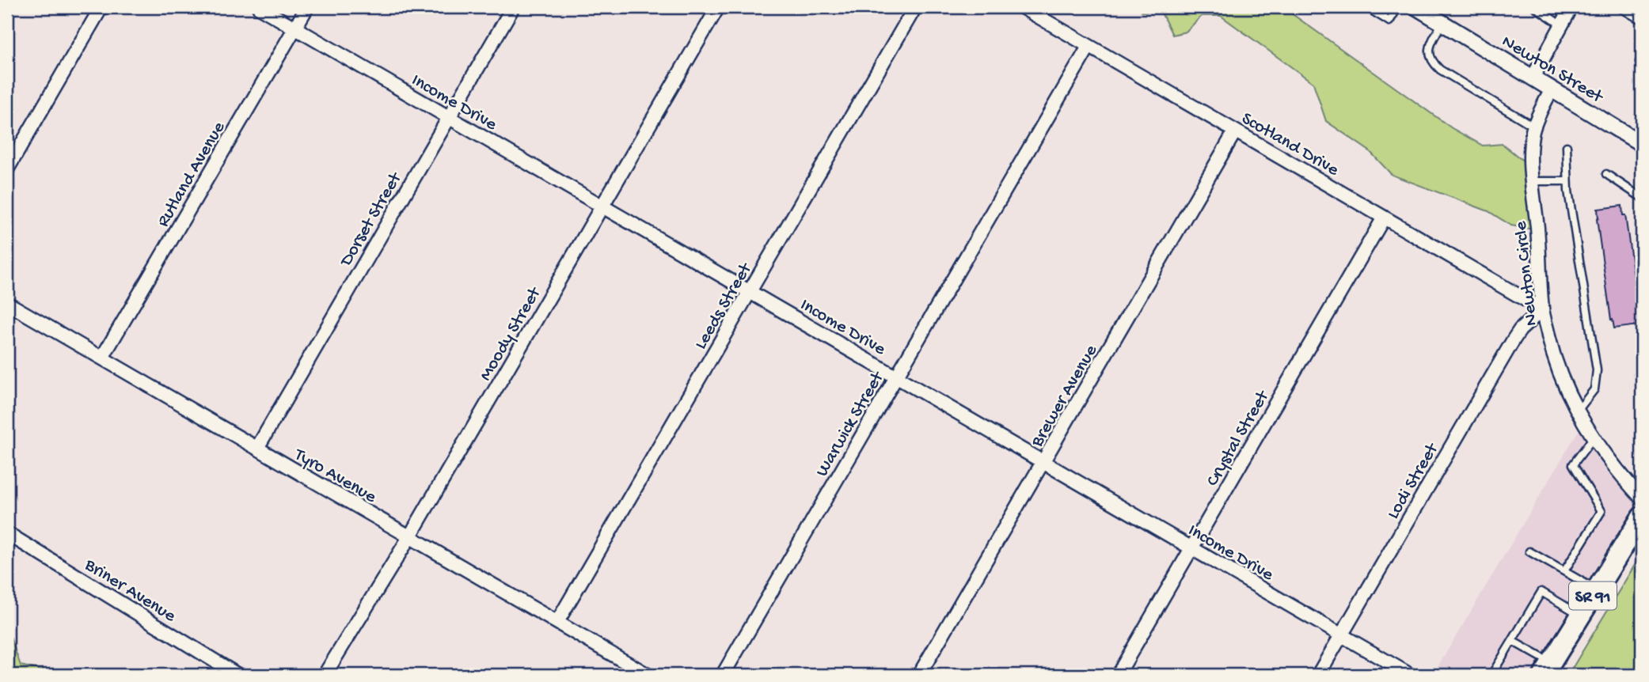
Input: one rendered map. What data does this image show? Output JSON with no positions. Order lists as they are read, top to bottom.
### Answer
{
  "streets": {
    "main road": ["SR 91"],
    "street": [
      "Newton Street",
      "Income Drive",
      "Scotland Drive",
      "Rutland Avenue",
      "Dorset Street",
      "Newton Circle",
      "Leeds Street",
      "Moody Street",
      "Brewer Avenue",
      "Warwick Street",
      "Crystal Street",
      "Tyro Avenue",
      "Lodi Street",
      "Briner Avenue"
    ]
  },
  "crossings": [
    ["Newton Street", "Newton Circle"],
    ["Income Drive", "Rutland Avenue"],
    ["Income Drive", "Dorset Street"],
    ["Income Drive", "Leeds Street"],
    ["Income Drive", "Moody Street"],
    ["Income Drive", "Brewer Avenue"],
    ["Income Drive", "Warwick Street"],
    ["Income Drive", "Crystal Street"],
    ["Income Drive", "Lodi Street"],
    ["Scotland Drive", "Newton Circle"],
    ["Scotland Drive", "Brewer Avenue"],
    ["Scotland Drive", "Warwick Street"],
    ["Scotland Drive", "Crystal Street"],
    ["Scotland Drive", "Lodi Street"],
    ["Rutland Avenue", "Tyro Avenue"],
    ["Dorset Street", "Tyro Avenue"],
    ["Newton Circle", "Lodi Street"],
    ["Leeds Street", "Tyro Avenue"],
    ["Moody Street", "Tyro Avenue"]
  ]
}
